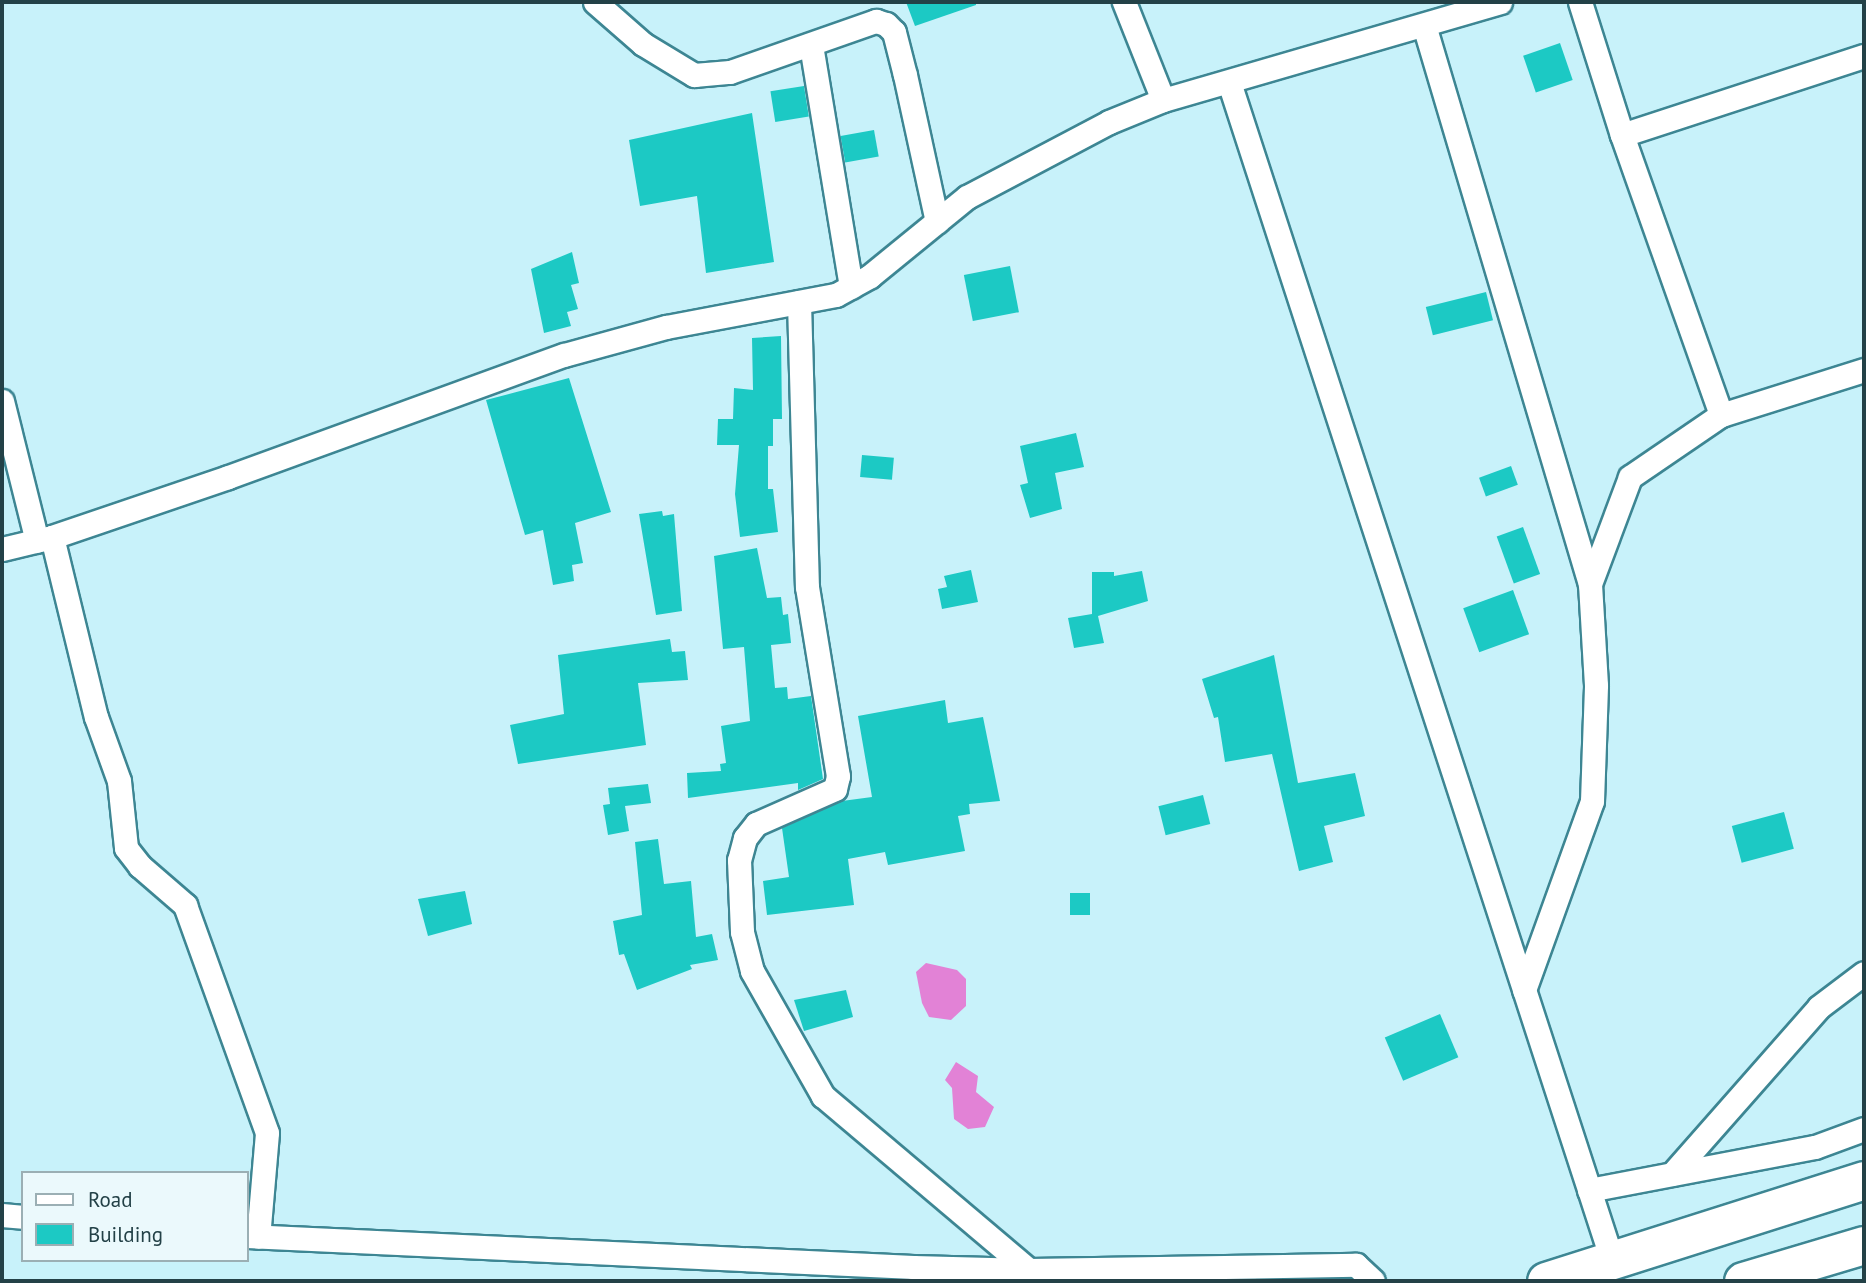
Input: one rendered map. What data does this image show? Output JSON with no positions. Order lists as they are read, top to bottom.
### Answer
{
  "legend": ["Road", "Building"]
}
